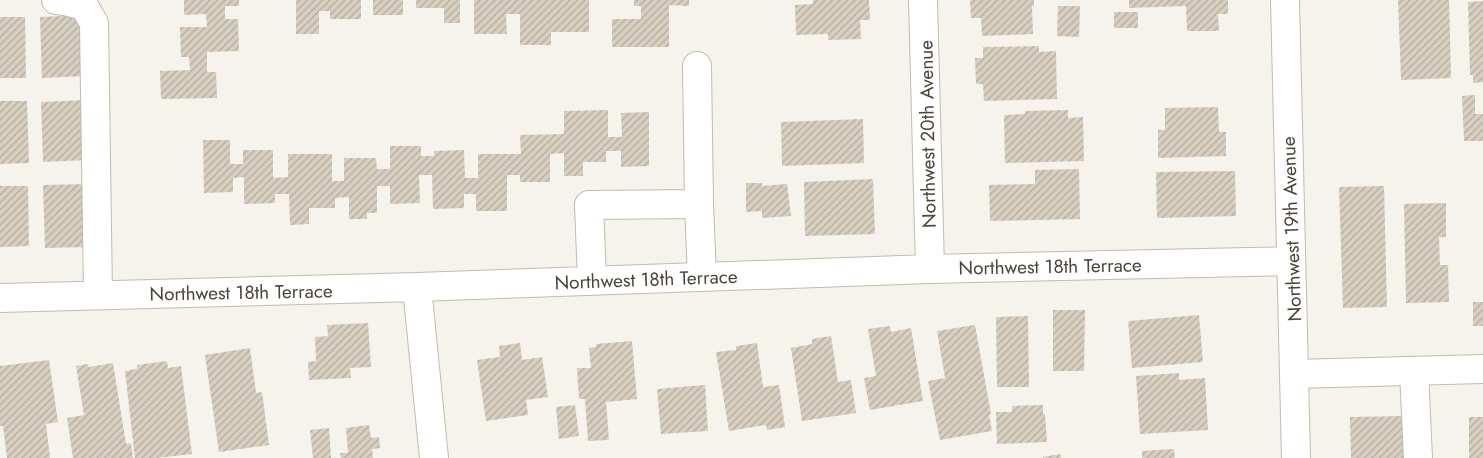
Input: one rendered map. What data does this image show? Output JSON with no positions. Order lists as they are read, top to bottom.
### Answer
{
  "streets": {
    "street": ["Northwest 20th Avenue", "Northwest 19th Avenue", "Northwest 18th Terrace"]
  },
  "crossings": [
    ["Northwest 20th Avenue", "Northwest 18th Terrace"],
    ["Northwest 19th Avenue", "Northwest 18th Terrace"]
  ]
}
